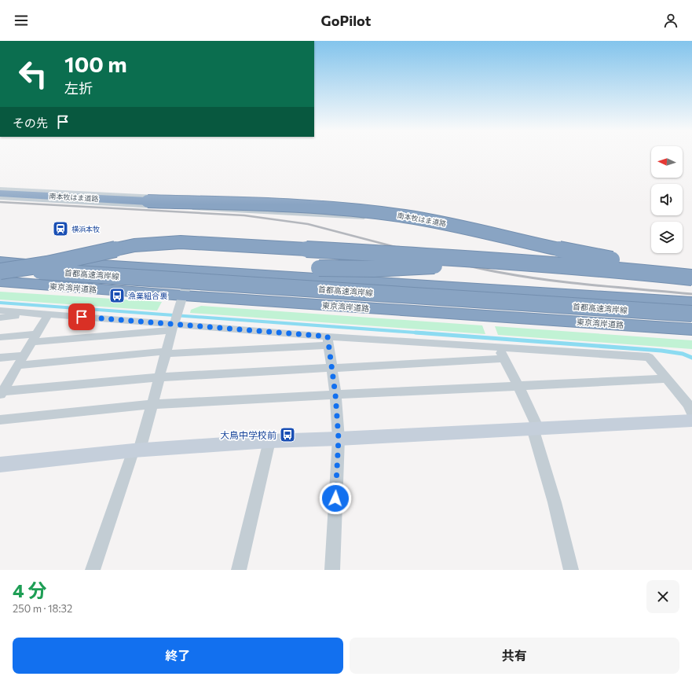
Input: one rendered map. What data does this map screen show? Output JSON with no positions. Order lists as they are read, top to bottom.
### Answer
{
  "streets": {
    "highway": ["南本牧はま道路", "首都高速湾岸線", "東京湾岸道路"]
  },
  "places": {
    "station": ["横浜本牧"],
    "bus stop": ["漁業組合裏", "大鳥中学校前"]
  },
  "north": "left",
  "page": {
    "header": "GoPilot",
    "turn": ["100 m", "左折"],
    "then": "その先",
    "heading": ["4 分", "250 m · 18:32"],
    "buttons": ["終了", "共有"]
  }
}
